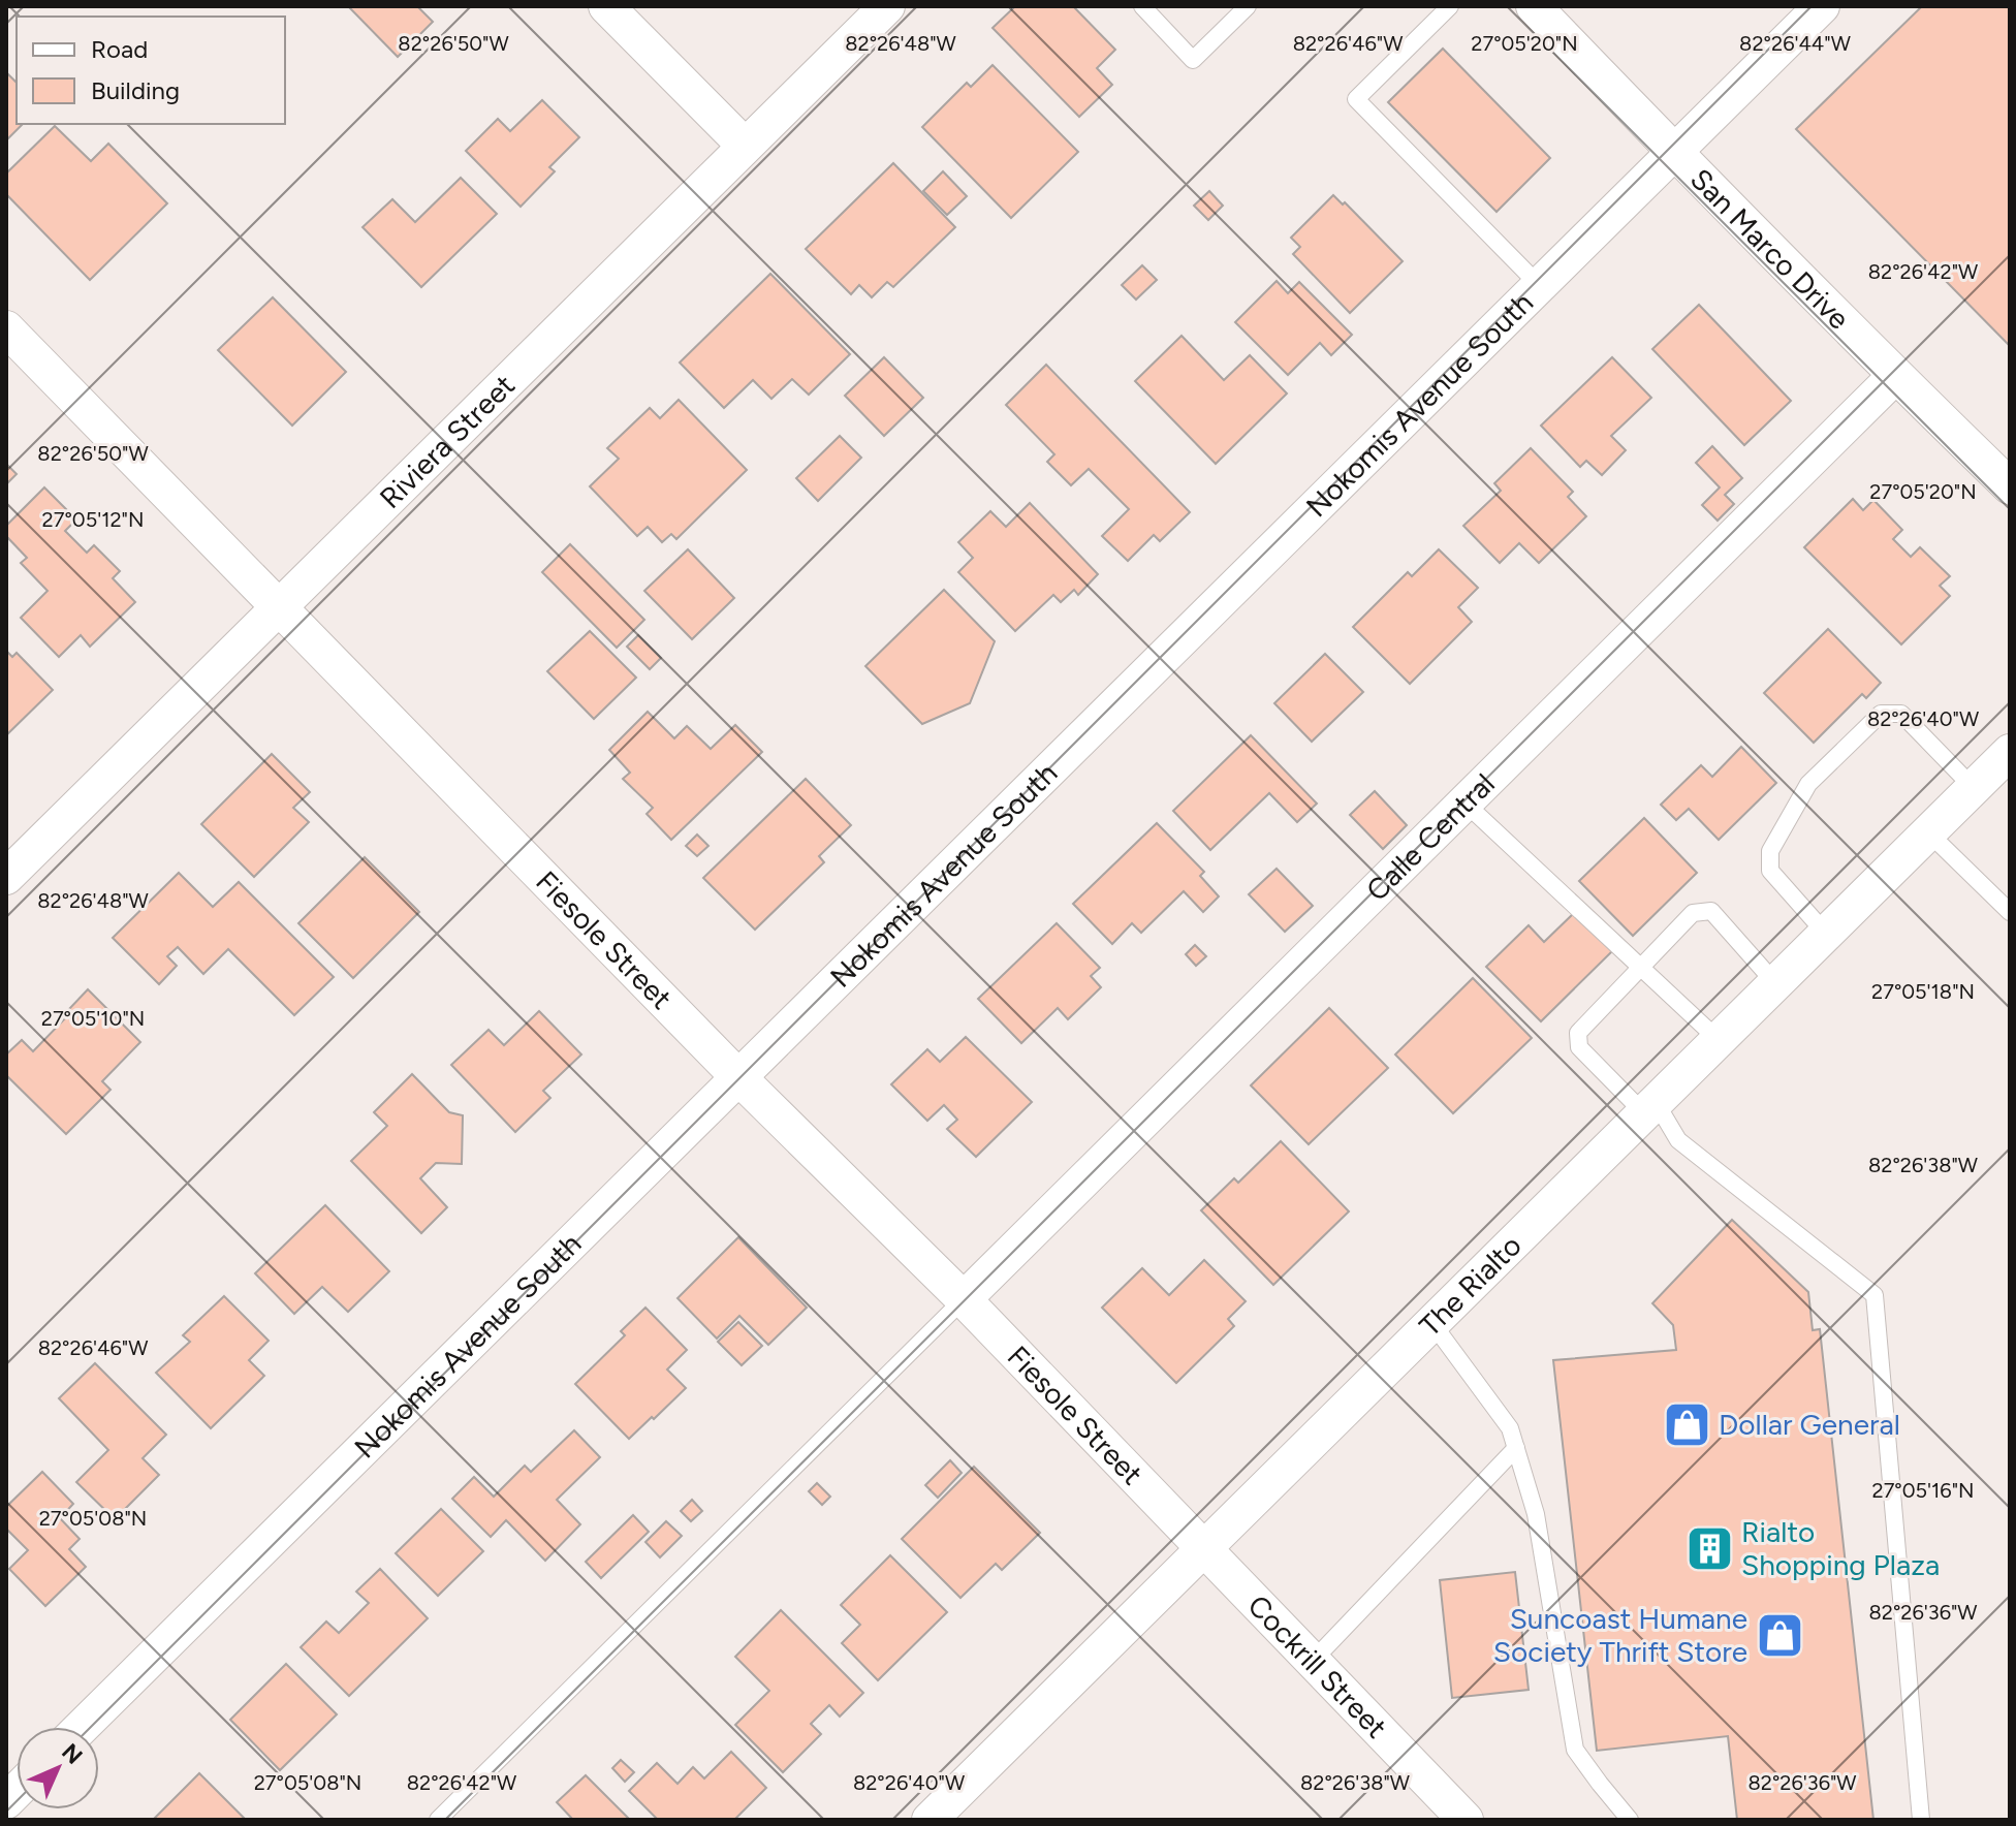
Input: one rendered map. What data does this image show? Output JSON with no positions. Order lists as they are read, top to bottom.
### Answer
{
  "streets": {
    "street": [
      "San Marco Drive",
      "Nokomis Avenue South",
      "Riviera Street",
      "Calle Central",
      "Fiesole Street",
      "The Rialto",
      "Cockrill Street"
    ]
  },
  "crossings": [
    ["San Marco Drive", "Nokomis Avenue South"],
    ["San Marco Drive", "Calle Central"],
    ["Nokomis Avenue South", "Fiesole Street"],
    ["Riviera Street", "Fiesole Street"],
    ["Calle Central", "Fiesole Street"],
    ["Fiesole Street", "The Rialto"],
    ["Fiesole Street", "Cockrill Street"],
    ["The Rialto", "Cockrill Street"]
  ],
  "places": {
    "shop": ["Dollar General", "Suncoast Humane Society Thrift Store"],
    "building": ["Rialto Shopping Plaza"]
  },
  "legend": ["Road", "Building"],
  "north": "top right",
  "coordinates": [
    "82°26'50\"W",
    "82°26'48\"W",
    "82°26'46\"W",
    "27°05'20\"N",
    "82°26'44\"W",
    "82°26'42\"W",
    "27°05'12\"N",
    "82°26'40\"W",
    "27°05'18\"N",
    "27°05'10\"N",
    "82°26'38\"W",
    "27°05'16\"N",
    "27°05'08\"N",
    "82°26'36\"W"
  ]
}
